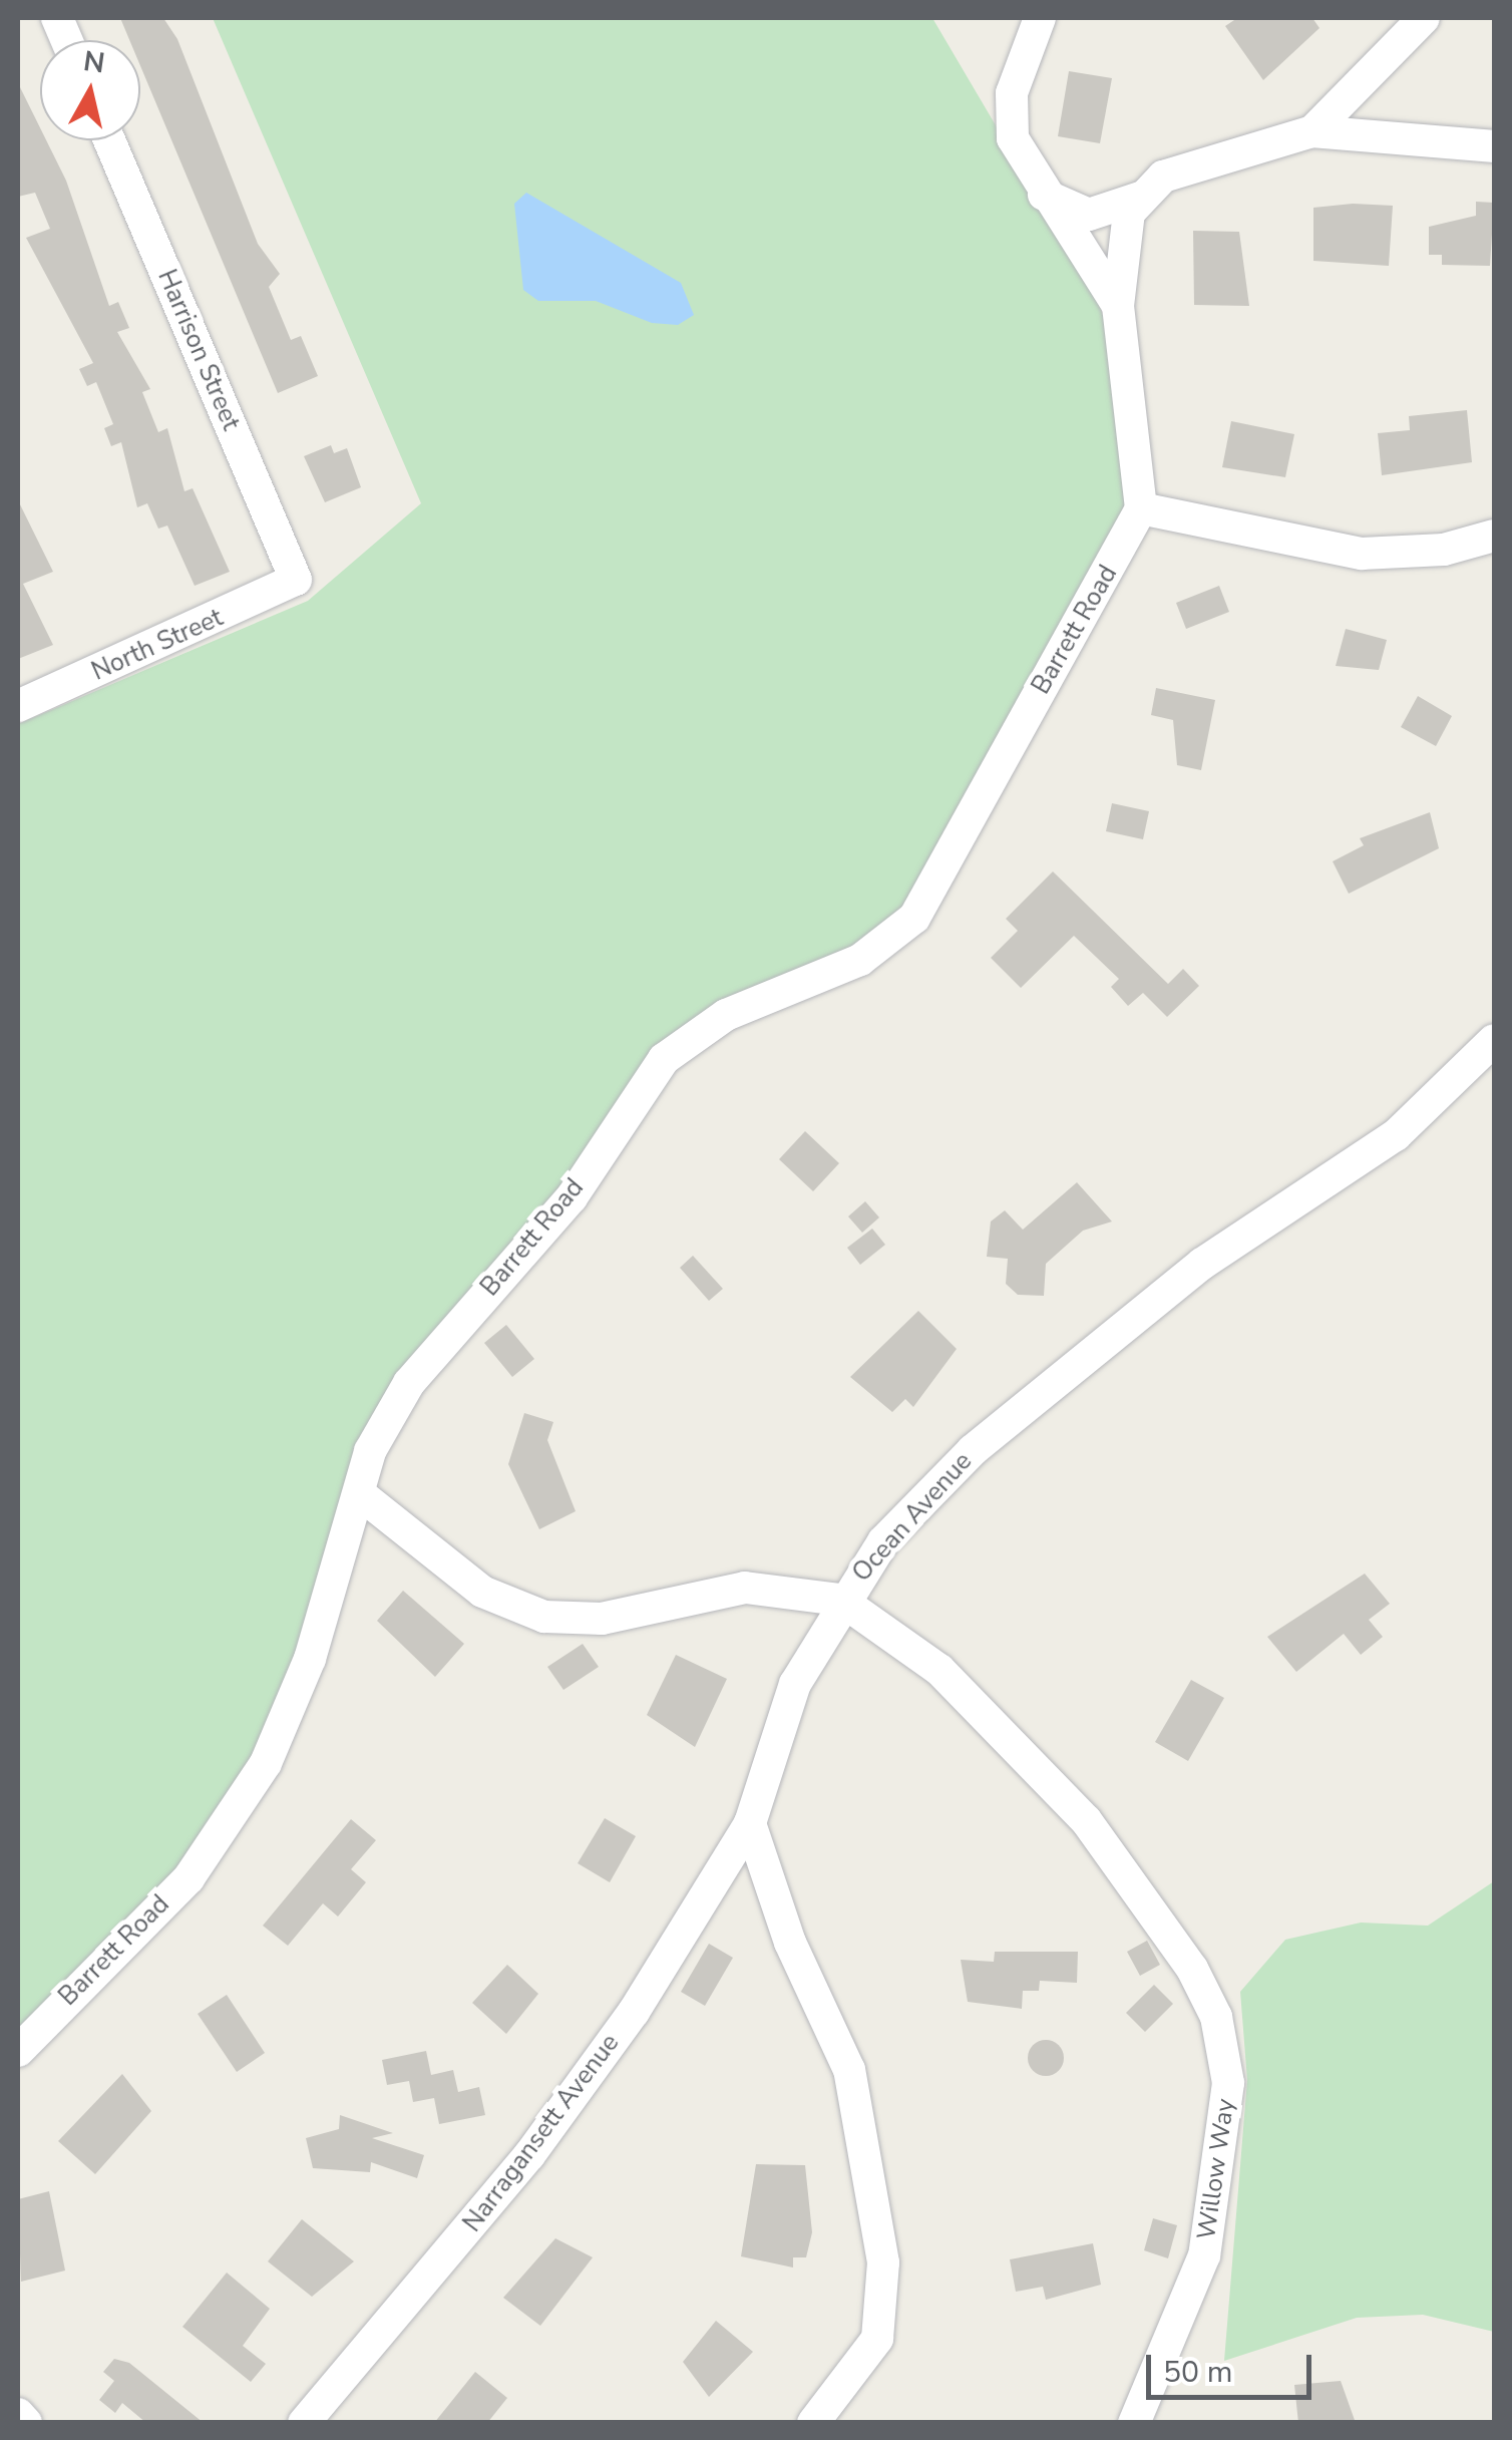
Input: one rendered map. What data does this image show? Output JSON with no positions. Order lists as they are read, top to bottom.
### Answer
{
  "streets": {
    "street": [
      "Harrison Street",
      "Barrett Road",
      "North Street",
      "Ocean Avenue",
      "Narragansett Avenue",
      "Willow Way"
    ]
  },
  "crossings": [
    ["Harrison Street", "North Street"],
    ["Ocean Avenue", "Narragansett Avenue"],
    ["Ocean Avenue", "Willow Way"]
  ],
  "scale_bar": "50 m",
  "north": "top"
}
